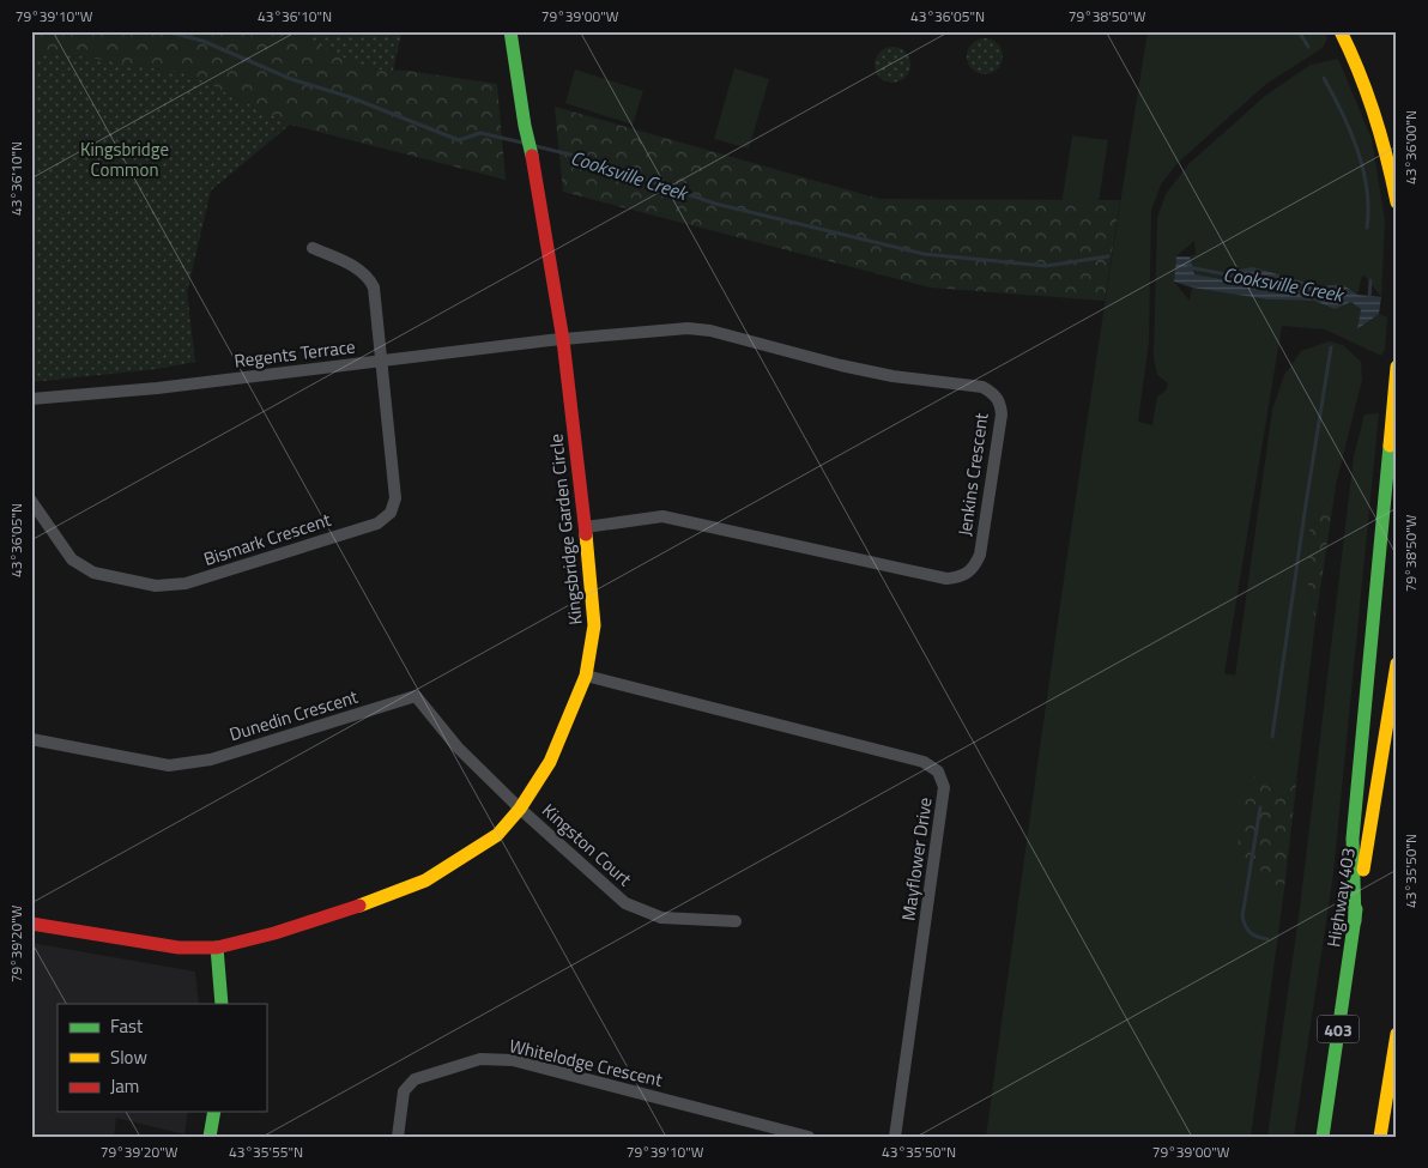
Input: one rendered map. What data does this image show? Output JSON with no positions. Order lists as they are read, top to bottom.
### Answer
{
  "streets": {
    "main road": ["Kingsbridge Garden Circle", "Highway 403", "403"],
    "street": [
      "Regents Terrace",
      "Jenkins Crescent",
      "Bismark Crescent",
      "Dunedin Crescent",
      "Kingston Court",
      "Mayflower Drive",
      "Whitelodge Crescent"
    ]
  },
  "crossings": [
    ["Regents Terrace", "Jenkins Crescent"],
    ["Regents Terrace", "Kingsbridge Garden Circle"],
    ["Regents Terrace", "Bismark Crescent"],
    ["Jenkins Crescent", "Kingsbridge Garden Circle"],
    ["Kingsbridge Garden Circle", "Dunedin Crescent"],
    ["Kingsbridge Garden Circle", "Kingston Court"],
    ["Kingsbridge Garden Circle", "Mayflower Drive"],
    ["Dunedin Crescent", "Kingston Court"]
  ],
  "water": ["Cooksville Creek"],
  "parks": ["Kingsbridge Common"],
  "legend": ["Fast", "Slow", "Jam"],
  "coordinates": [
    "79°39'10\"W",
    "43°36'10\"N",
    "79°39'00\"W",
    "43°36'05\"N",
    "79°38'50\"W",
    "43°36'00\"N",
    "43°35'50\"N",
    "79°39'20\"W",
    "43°35'55\"N"
  ]
}
